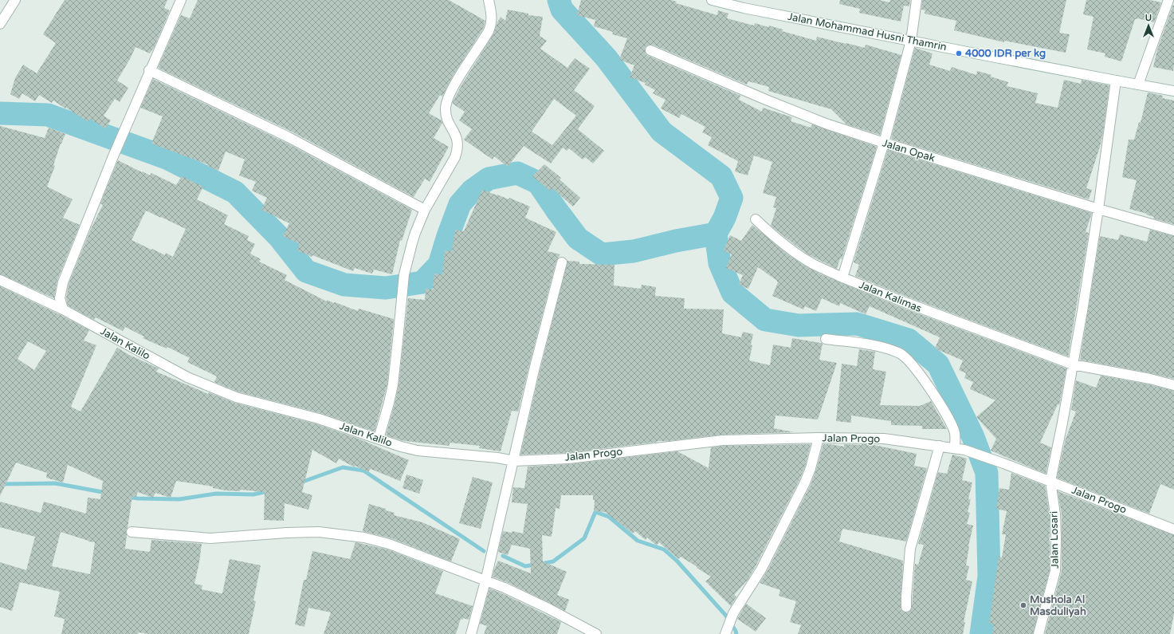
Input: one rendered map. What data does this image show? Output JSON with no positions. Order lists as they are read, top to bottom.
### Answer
{
  "streets": {
    "street": [
      "Jalan Mohammad Husni Thamrin",
      "Jalan Opak",
      "Jalan Kalimas",
      "Jalan Kalilo",
      "Jalan Progo",
      "Jalan Losari"
    ]
  },
  "crossings": [
    ["Jalan Mohammad Husni Thamrin", "Jalan Losari"],
    ["Jalan Opak", "Jalan Losari"],
    ["Jalan Kalimas", "Jalan Losari"],
    ["Jalan Kalilo", "Jalan Progo"],
    ["Jalan Progo", "Jalan Losari"]
  ],
  "places": ["4000 IDR per kg", "Mushola Al Masduliyah"],
  "north": "top"
}
